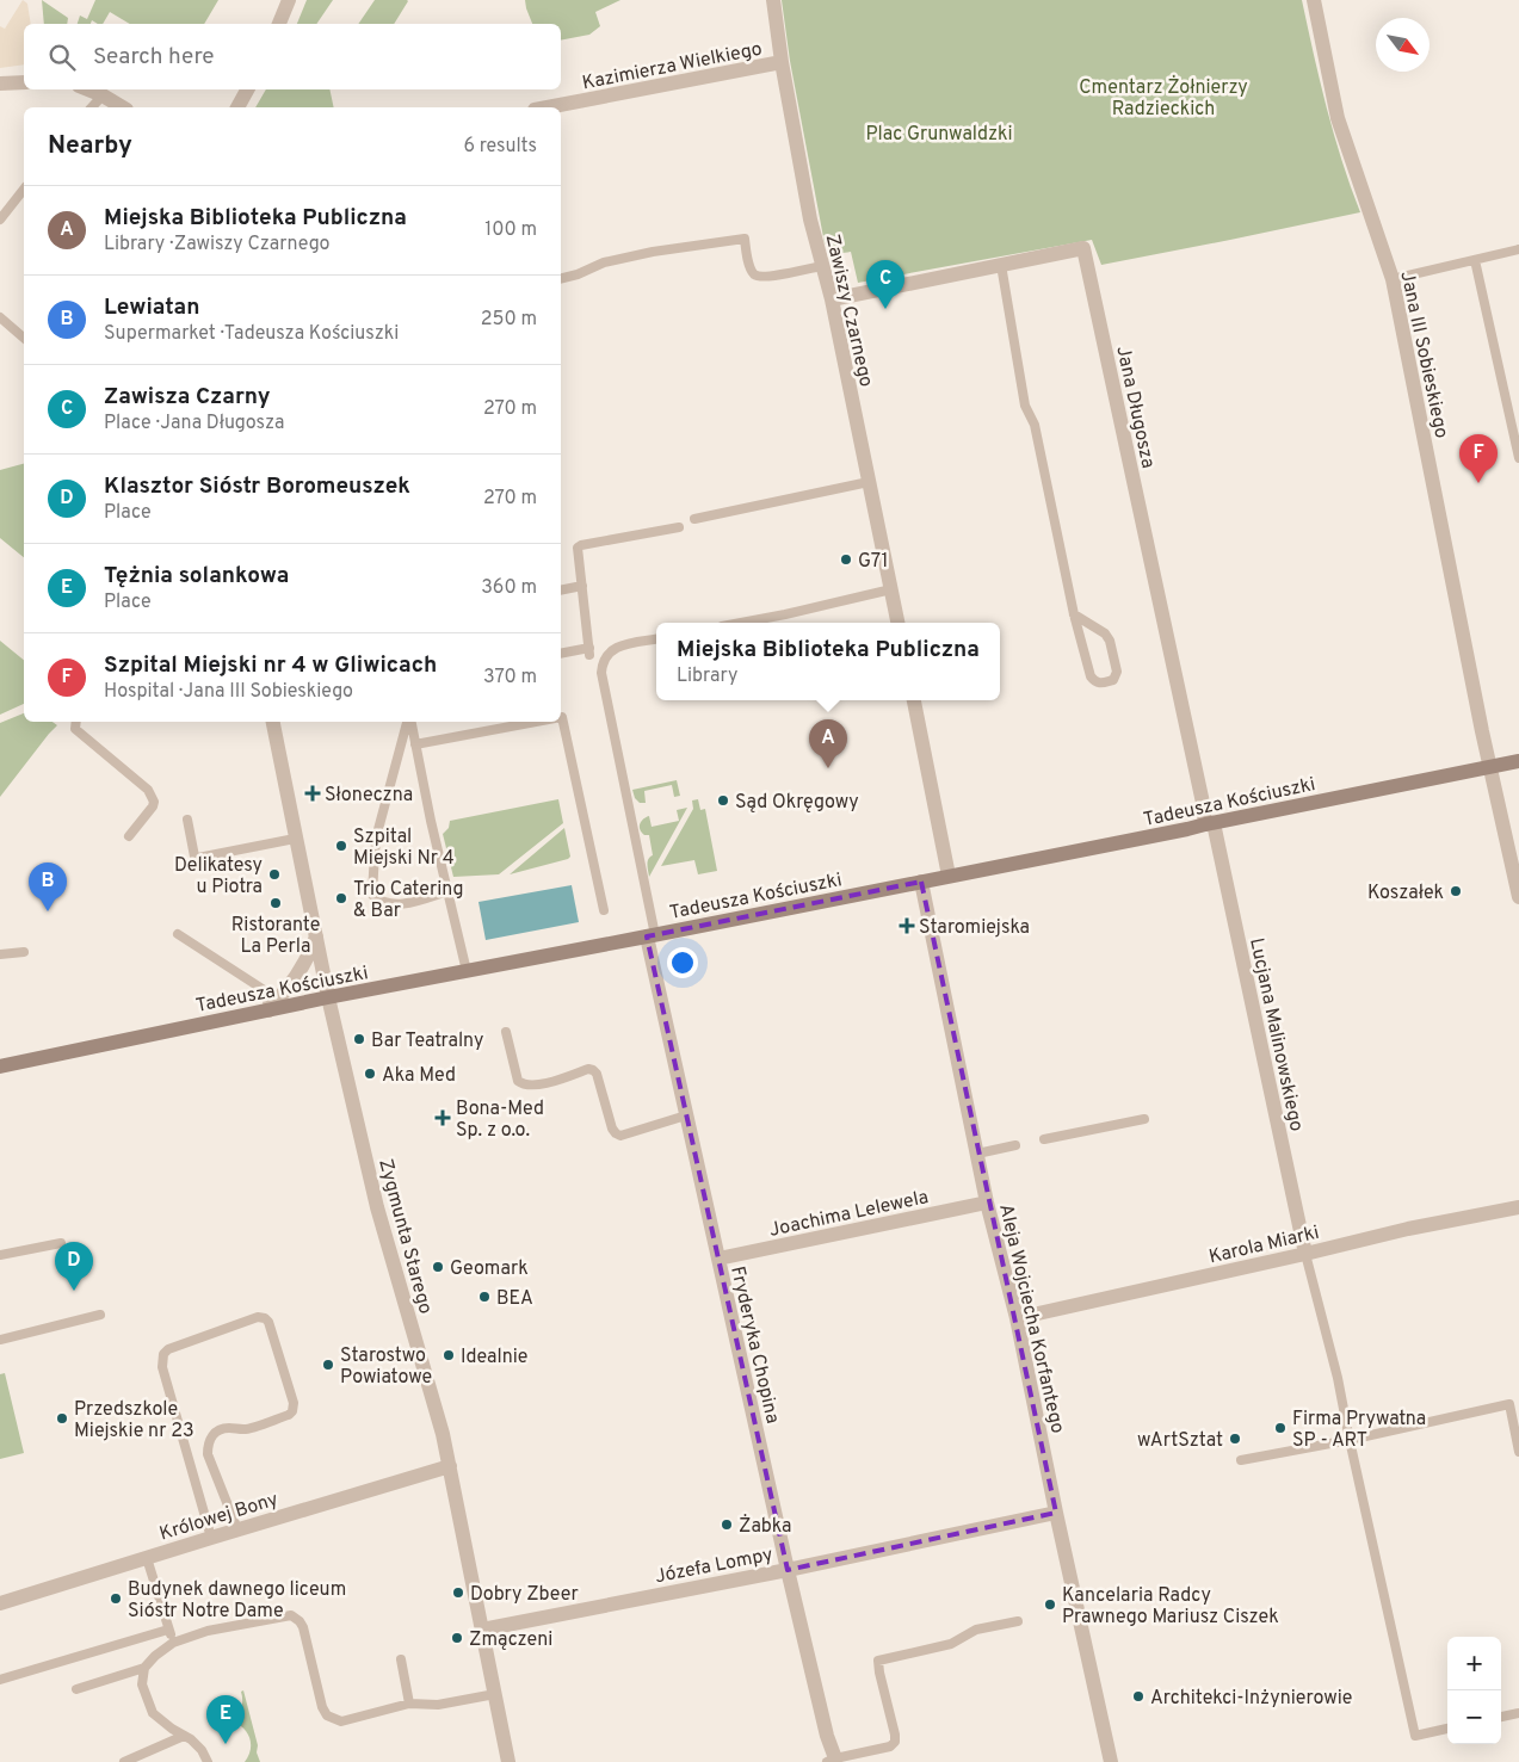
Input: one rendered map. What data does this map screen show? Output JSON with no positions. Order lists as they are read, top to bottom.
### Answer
{
  "streets": {
    "street": [
      "Kazimierza Wielkiego",
      "Zawiszy Czarnego",
      "Jana III Sobieskiego",
      "Jana Długosza",
      "Tadeusza Kościuszki",
      "Lucjana Malinowskiego",
      "Joachima Lelewela",
      "Zygmunta Starego",
      "Karola Miarki",
      "Aleja Wojciecha Korfantego",
      "Fryderyka Chopina",
      "Królowej Bony",
      "Józefa Lompy"
    ]
  },
  "crossings": [
    ["Kazimierza Wielkiego", "Zawiszy Czarnego"],
    ["Zawiszy Czarnego", "Jana Długosza"],
    ["Jana III Sobieskiego", "Tadeusza Kościuszki"],
    ["Jana Długosza", "Tadeusza Kościuszki"],
    ["Jana Długosza", "Lucjana Malinowskiego"],
    ["Tadeusza Kościuszki", "Lucjana Malinowskiego"],
    ["Tadeusza Kościuszki", "Zygmunta Starego"],
    ["Tadeusza Kościuszki", "Aleja Wojciecha Korfantego"],
    ["Tadeusza Kościuszki", "Fryderyka Chopina"],
    ["Lucjana Malinowskiego", "Karola Miarki"],
    ["Joachima Lelewela", "Aleja Wojciecha Korfantego"],
    ["Joachima Lelewela", "Fryderyka Chopina"],
    ["Zygmunta Starego", "Królowej Bony"],
    ["Zygmunta Starego", "Józefa Lompy"],
    ["Karola Miarki", "Aleja Wojciecha Korfantego"],
    ["Aleja Wojciecha Korfantego", "Józefa Lompy"],
    ["Fryderyka Chopina", "Józefa Lompy"]
  ],
  "parks": ["Cmentarz Żołnierzy Radzieckich", "Plac Grunwaldzki"],
  "places": {
    "other": [
      "G71",
      "Sąd Okręgowy",
      "Szpital Miejski Nr 4",
      "Delikatesy u Piotra",
      "Koszałek",
      "Trio Catering & Bar",
      "Ristorante La Perla",
      "Bar Teatralny",
      "Aka Med",
      "Geomark",
      "BEA",
      "Idealnie",
      "Starostwo Powiatowe",
      "Przedszkole Miejskie nr 23",
      "Firma Prywatna SP - ART",
      "wArtSztat",
      "Żabka",
      "Dobry Zbeer",
      "Budynek dawnego liceum Sióstr Notre Dame",
      "Kancelaria Radcy Prawnego Mariusz Ciszek",
      "Zmączeni",
      "Architekci-Inżynierowie"
    ],
    "health": ["Słoneczna", "Staromiejska", "Bona-Med Sp. z o.o."]
  },
  "north": "bottom right",
  "page": {
    "search": "Search here",
    "heading": ["Nearby", "6 results"],
    "list": [
      {
        "mark": "A",
        "name": "Miejska Biblioteka Publiczna",
        "note": "Library · Zawiszy Czarnego",
        "value": "100 m"
      },
      {
        "mark": "B",
        "name": "Lewiatan",
        "note": "Supermarket · Tadeusza Kościuszki",
        "value": "250 m"
      },
      {
        "mark": "C",
        "name": "Zawisza Czarny",
        "note": "Place · Jana Długosza",
        "value": "270 m"
      },
      {
        "mark": "D",
        "name": "Klasztor Sióstr Boromeuszek",
        "note": "Place",
        "value": "270 m"
      },
      {
        "mark": "E",
        "name": "Tężnia solankowa",
        "note": "Place",
        "value": "360 m"
      },
      {
        "mark": "F",
        "name": "Szpital Miejski nr 4 w Gliwicach",
        "note": "Hospital · Jana III Sobieskiego",
        "value": "370 m"
      }
    ],
    "pins": [
      "C",
      "F",
      "A",
      "B",
      "D",
      "E"
    ],
    "popup": ["Miejska Biblioteka Publiczna", "Library"],
    "map_buttons": ["+", "−"]
  }
}
